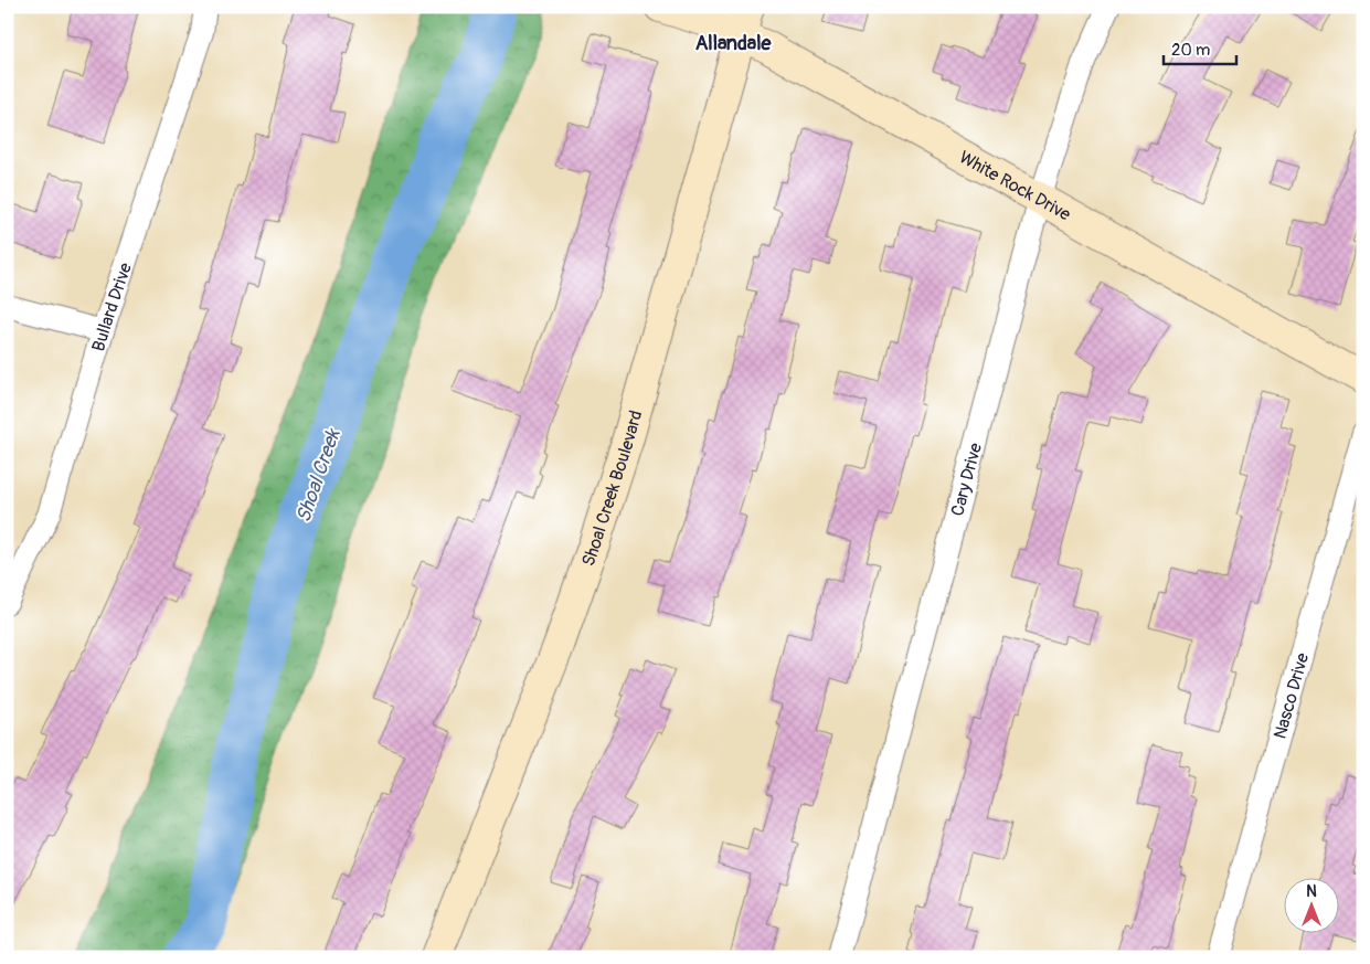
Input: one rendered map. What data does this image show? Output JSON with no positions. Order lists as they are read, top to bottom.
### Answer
{
  "streets": {
    "street": [
      "White Rock Drive",
      "Bullard Drive",
      "Cary Drive",
      "Shoal Creek Boulevard",
      "Nasco Drive"
    ]
  },
  "crossings": [
    ["White Rock Drive", "Cary Drive"],
    ["White Rock Drive", "Shoal Creek Boulevard"]
  ],
  "districts": ["Allandale"],
  "water": ["Shoal Creek"],
  "scale_bar": "20 m",
  "north": "top"
}
